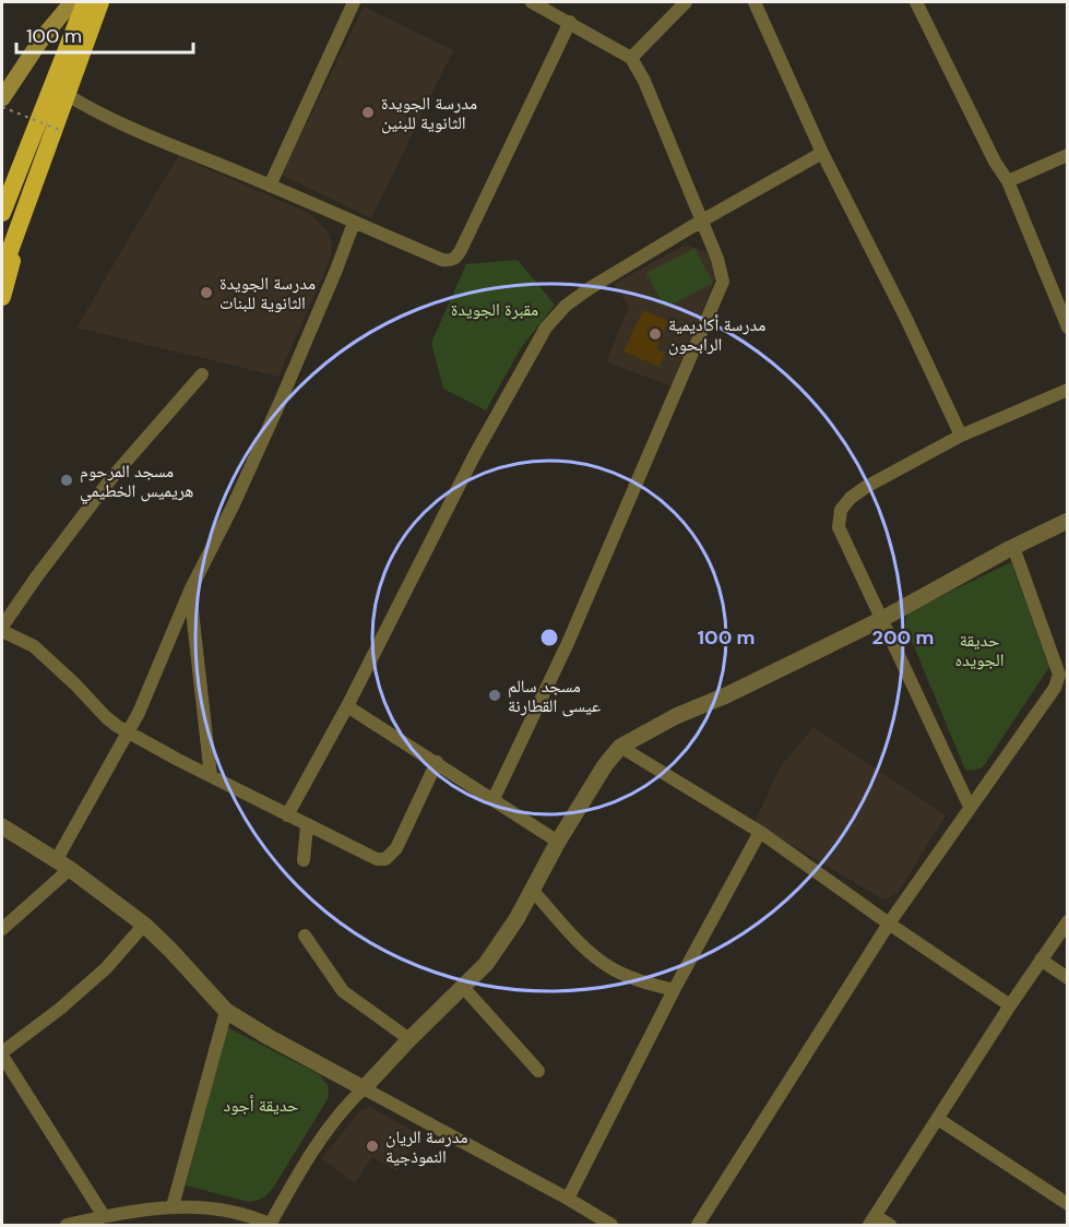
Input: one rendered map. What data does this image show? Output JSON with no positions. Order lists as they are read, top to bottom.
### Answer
{
  "parks": ["مقبرة الجويدة", "حديقة الجويده", "حديقة أجود"],
  "places": [
    "مدرسة الجويدة الثانوية للبنين",
    "مدرسة الجويدة الثانوية للبنات",
    "مدرسة أكاديمية الرابحون",
    "مسجد المرحوم هريميس الخطيمي",
    "مسجد سالم عيسى القطارنة",
    "مدرسة الريان النموذجية"
  ],
  "scale_bar": "100 m",
  "rings": ["100 m", "200 m"]
}
